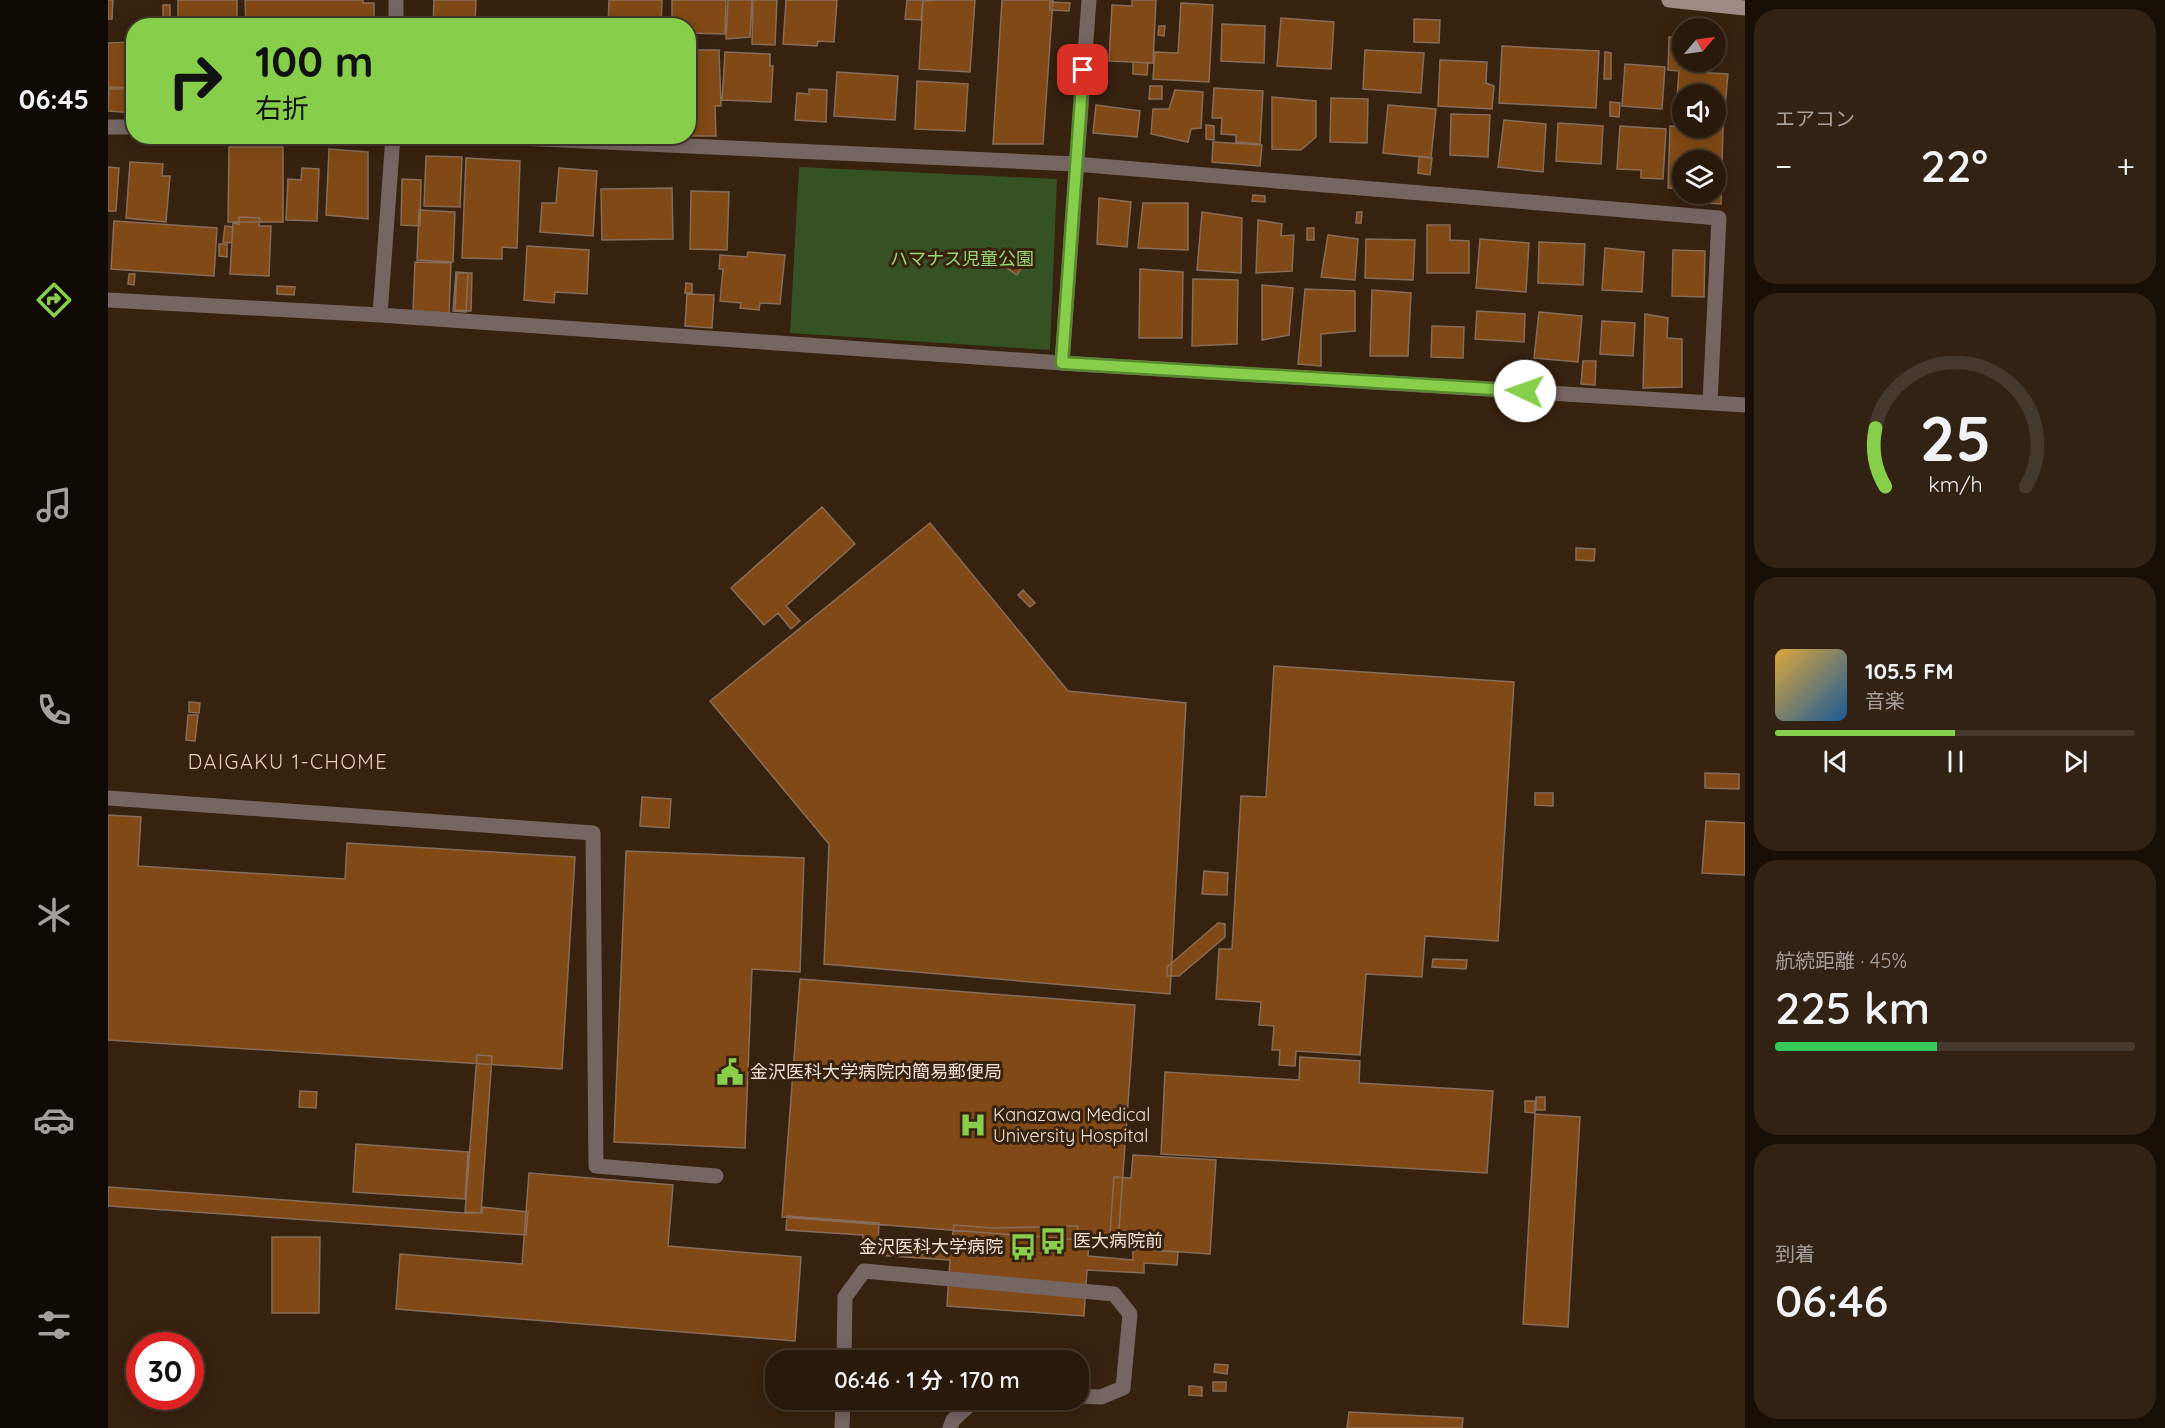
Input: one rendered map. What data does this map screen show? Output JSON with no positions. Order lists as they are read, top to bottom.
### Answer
{
  "districts": ["DAIGAKU 1-CHOME"],
  "parks": ["ハマナス児童公園"],
  "places": {
    "public building": ["金沢医科大学病院内簡易郵便局"],
    "hospital": ["Kanazawa Medical University Hospital"],
    "bus stop": ["医大病院前", "金沢医科大学病院"]
  },
  "north": "top right",
  "page": {
    "tabs": "06:45",
    "tile": [
      "エアコン",
      ["航続距離 · 45%", "225 km"],
      ["到着", "06:46"]
    ],
    "turn": ["100 m", "右折"],
    "heat": ["−", "22°", "+"],
    "song": ["105.5 FM", "音楽"],
    "limit": "30",
    "trip": "06:46 · 1 分 · 170 m",
    "gauge": ["25", "km/h"]
  }
}
